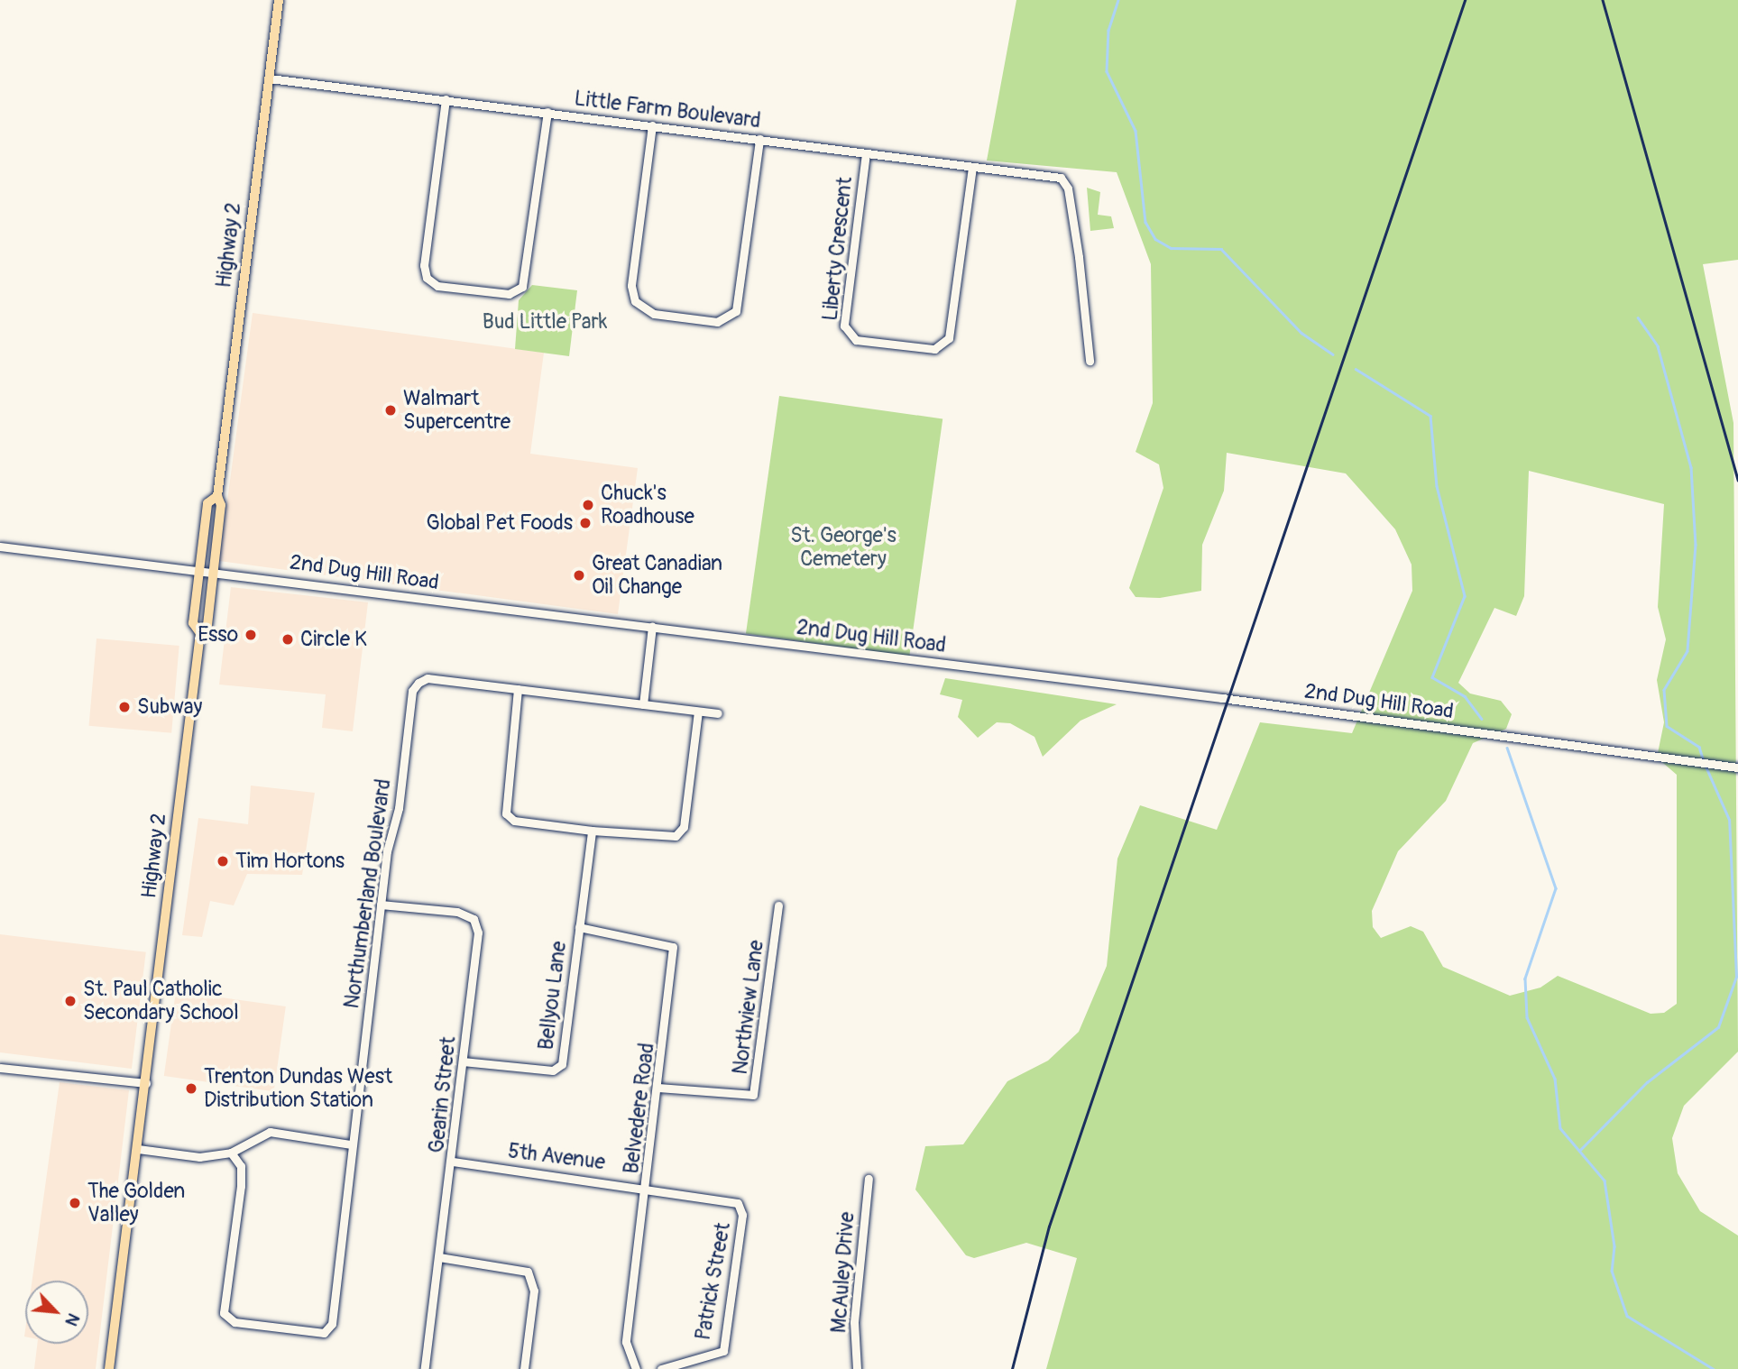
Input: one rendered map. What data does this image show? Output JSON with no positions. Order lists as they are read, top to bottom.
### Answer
{
  "streets": {
    "main road": ["Highway 2"],
    "street": [
      "Little Farm Boulevard",
      "Liberty Crescent",
      "2nd Dug Hill Road",
      "Northumberland Boulevard",
      "Bellyou Lane",
      "Northview Lane",
      "Gearin Street",
      "Belvedere Road",
      "5th Avenue",
      "McAuley Drive",
      "Patrick Street"
    ]
  },
  "crossings": [
    ["Little Farm Boulevard", "Highway 2"],
    ["Little Farm Boulevard", "Liberty Crescent"],
    ["Highway 2", "2nd Dug Hill Road"],
    ["Northumberland Boulevard", "Gearin Street"],
    ["Bellyou Lane", "Gearin Street"],
    ["Bellyou Lane", "Belvedere Road"],
    ["Northview Lane", "Belvedere Road"],
    ["Gearin Street", "5th Avenue"],
    ["Belvedere Road", "5th Avenue"],
    ["5th Avenue", "Patrick Street"]
  ],
  "parks": ["Bud Little Park", "St. George's Cemetery"],
  "places": [
    "Walmart Supercentre",
    "Chuck's Roadhouse",
    "Global Pet Foods",
    "Great Canadian Oil Change",
    "Esso",
    "Circle K",
    "Subway",
    "Tim Hortons",
    "St. Paul Catholic Secondary School",
    "Trenton Dundas West Distribution Station",
    "The Golden Valley"
  ],
  "north": "bottom right"
}
